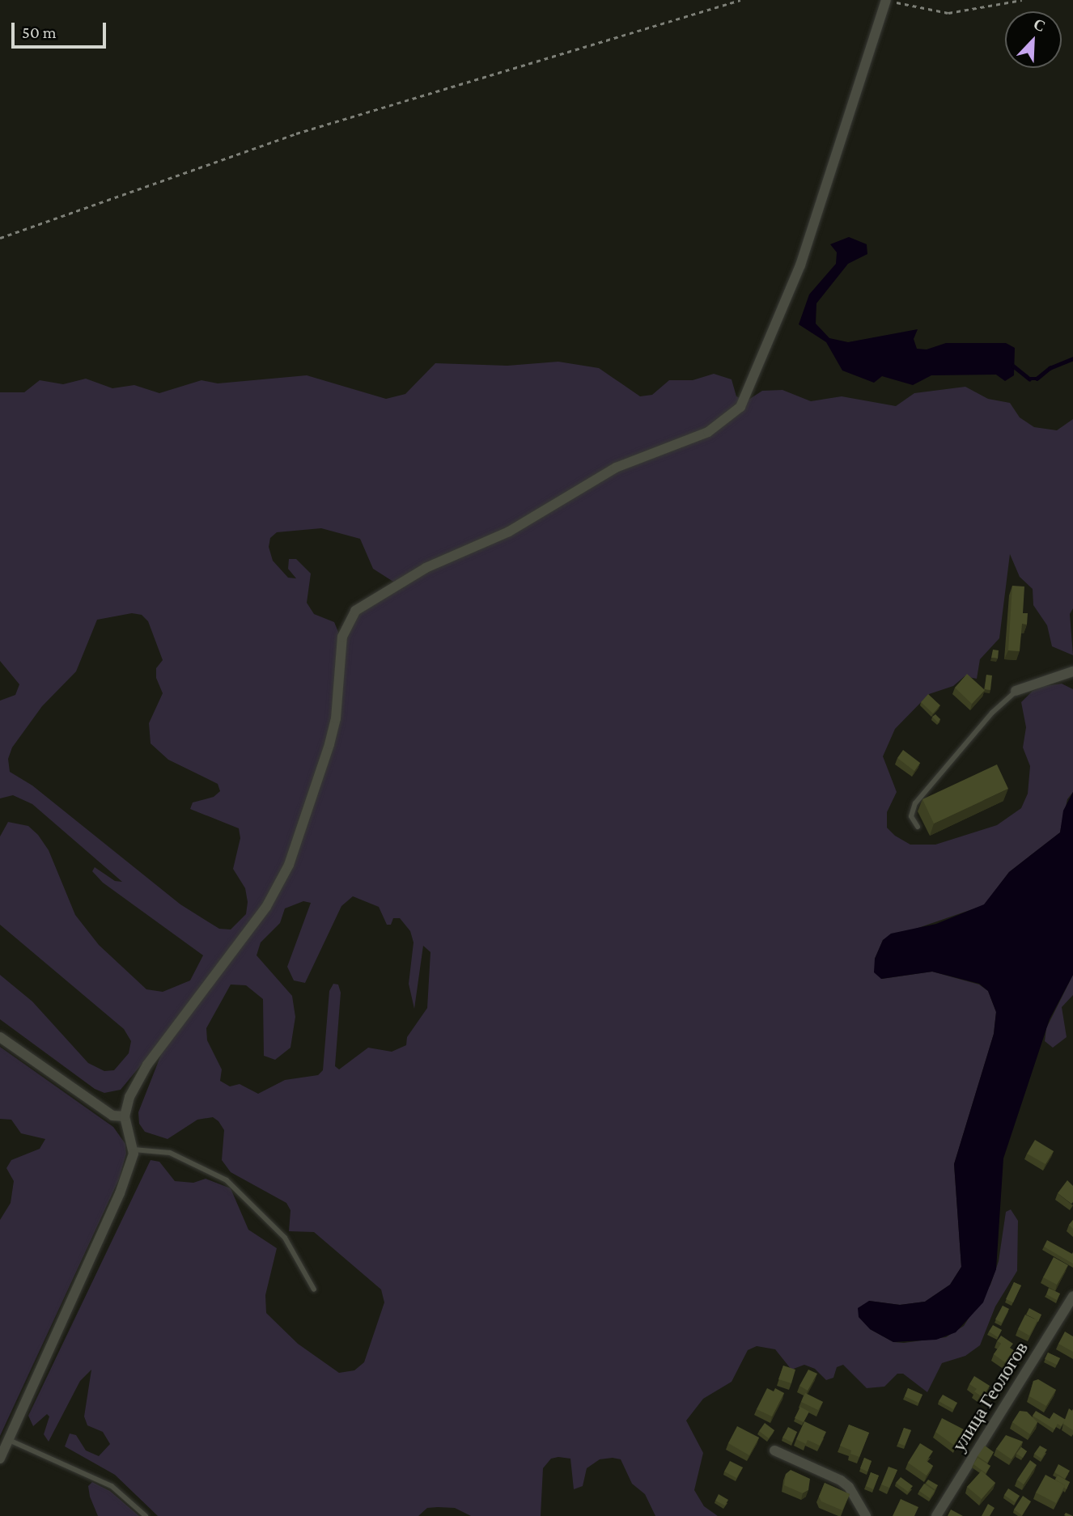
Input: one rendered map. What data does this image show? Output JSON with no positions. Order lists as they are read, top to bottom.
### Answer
{
  "streets": {
    "street": ["улица Геологов"]
  },
  "scale_bar": "50 m",
  "north": "top right"
}
